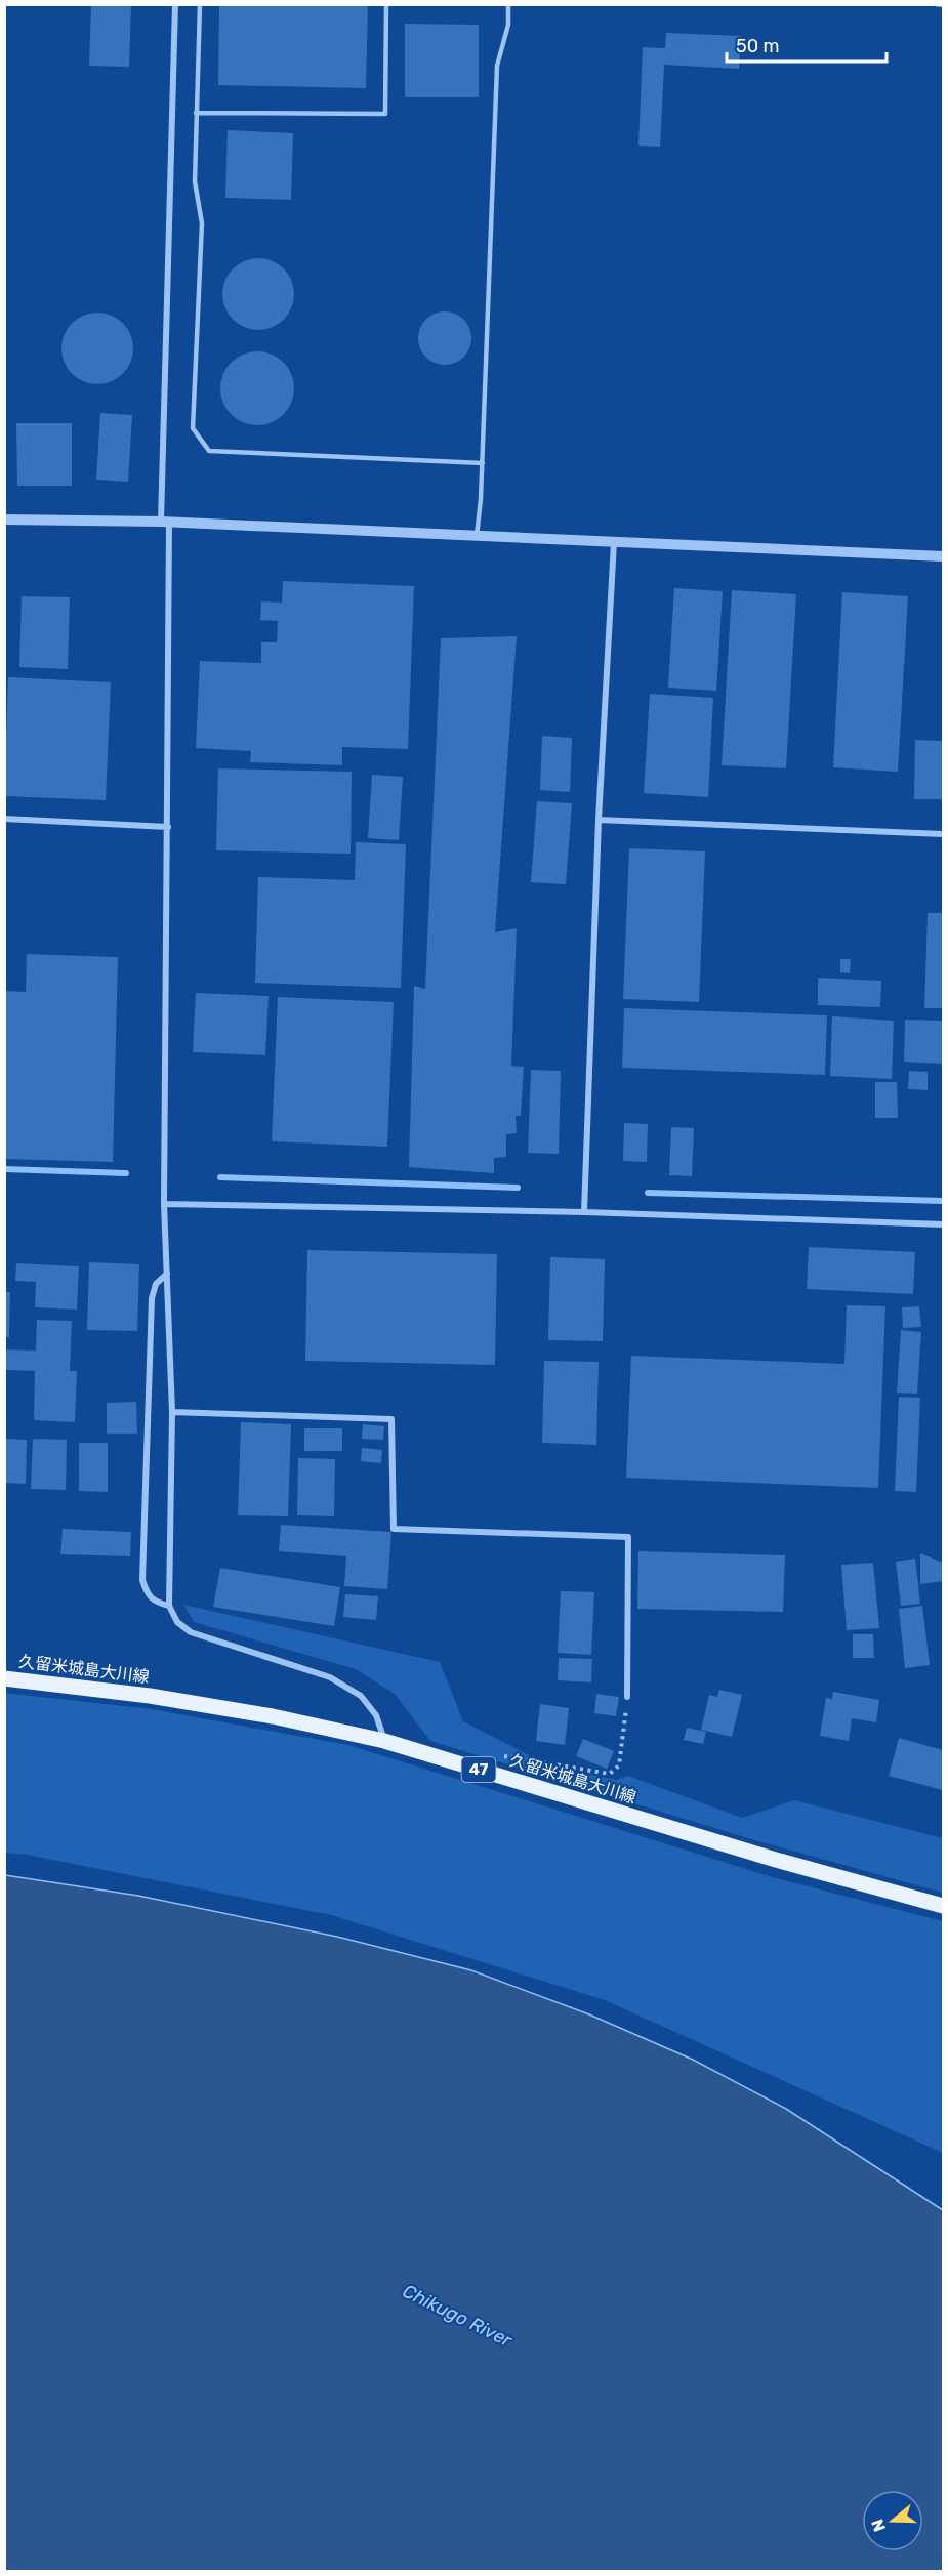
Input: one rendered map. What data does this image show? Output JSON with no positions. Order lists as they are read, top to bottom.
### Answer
{
  "streets": {
    "main road": ["久留米城島大川線", "47"]
  },
  "water": ["Chikugo River"],
  "scale_bar": "50 m",
  "north": "left"
}
